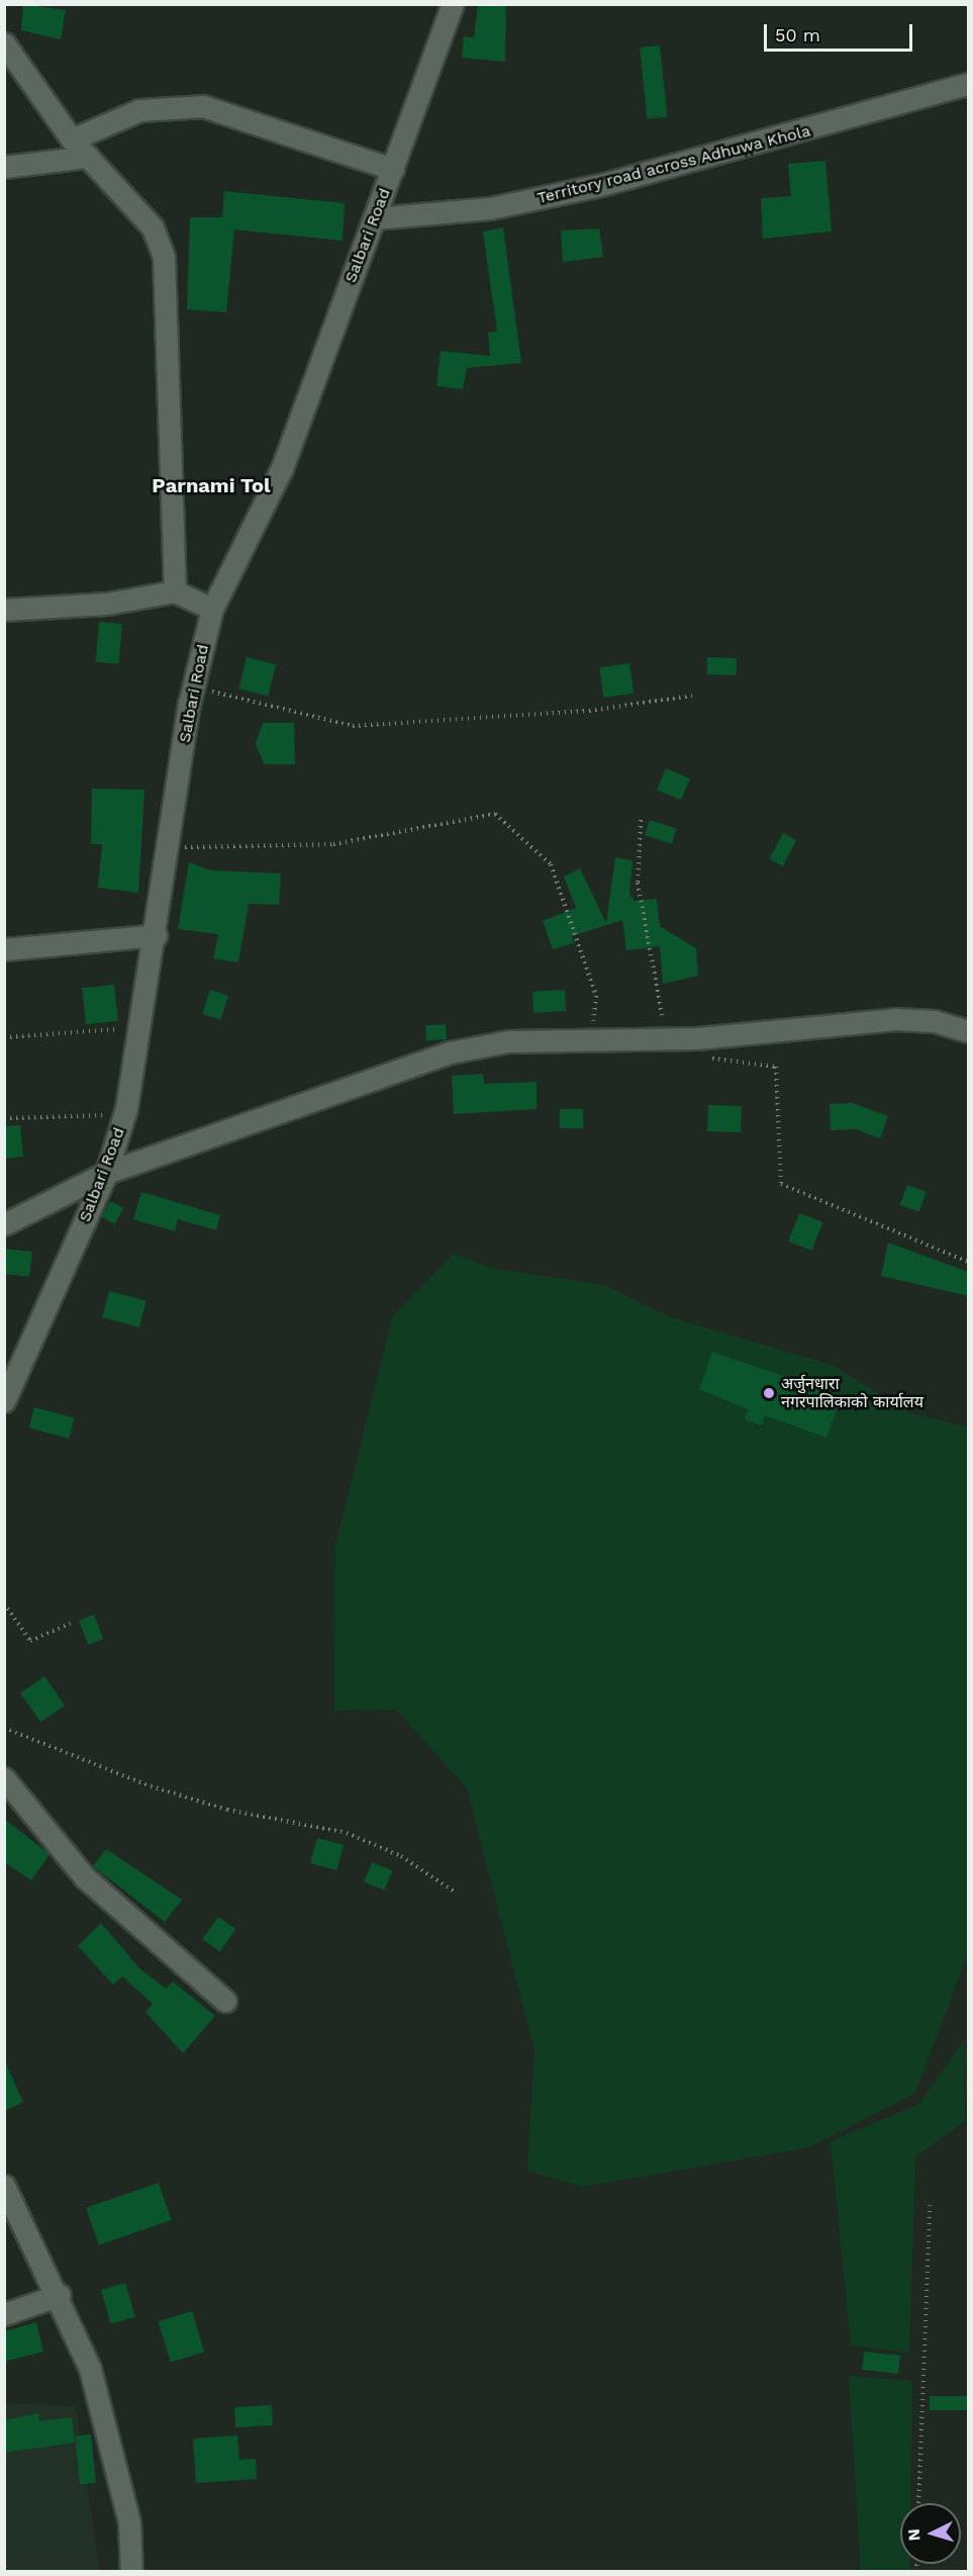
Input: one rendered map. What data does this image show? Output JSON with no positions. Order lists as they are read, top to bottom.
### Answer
{
  "streets": {
    "street": ["Territory road across Adhuwa Khola", "Salbari Road"]
  },
  "crossings": [
    ["Territory road across Adhuwa Khola", "Salbari Road"]
  ],
  "districts": ["Parnami Tol"],
  "places": ["अर्जुनधारा नगरपालिकाको कार्यालय"],
  "scale_bar": "50 m",
  "north": "left"
}
